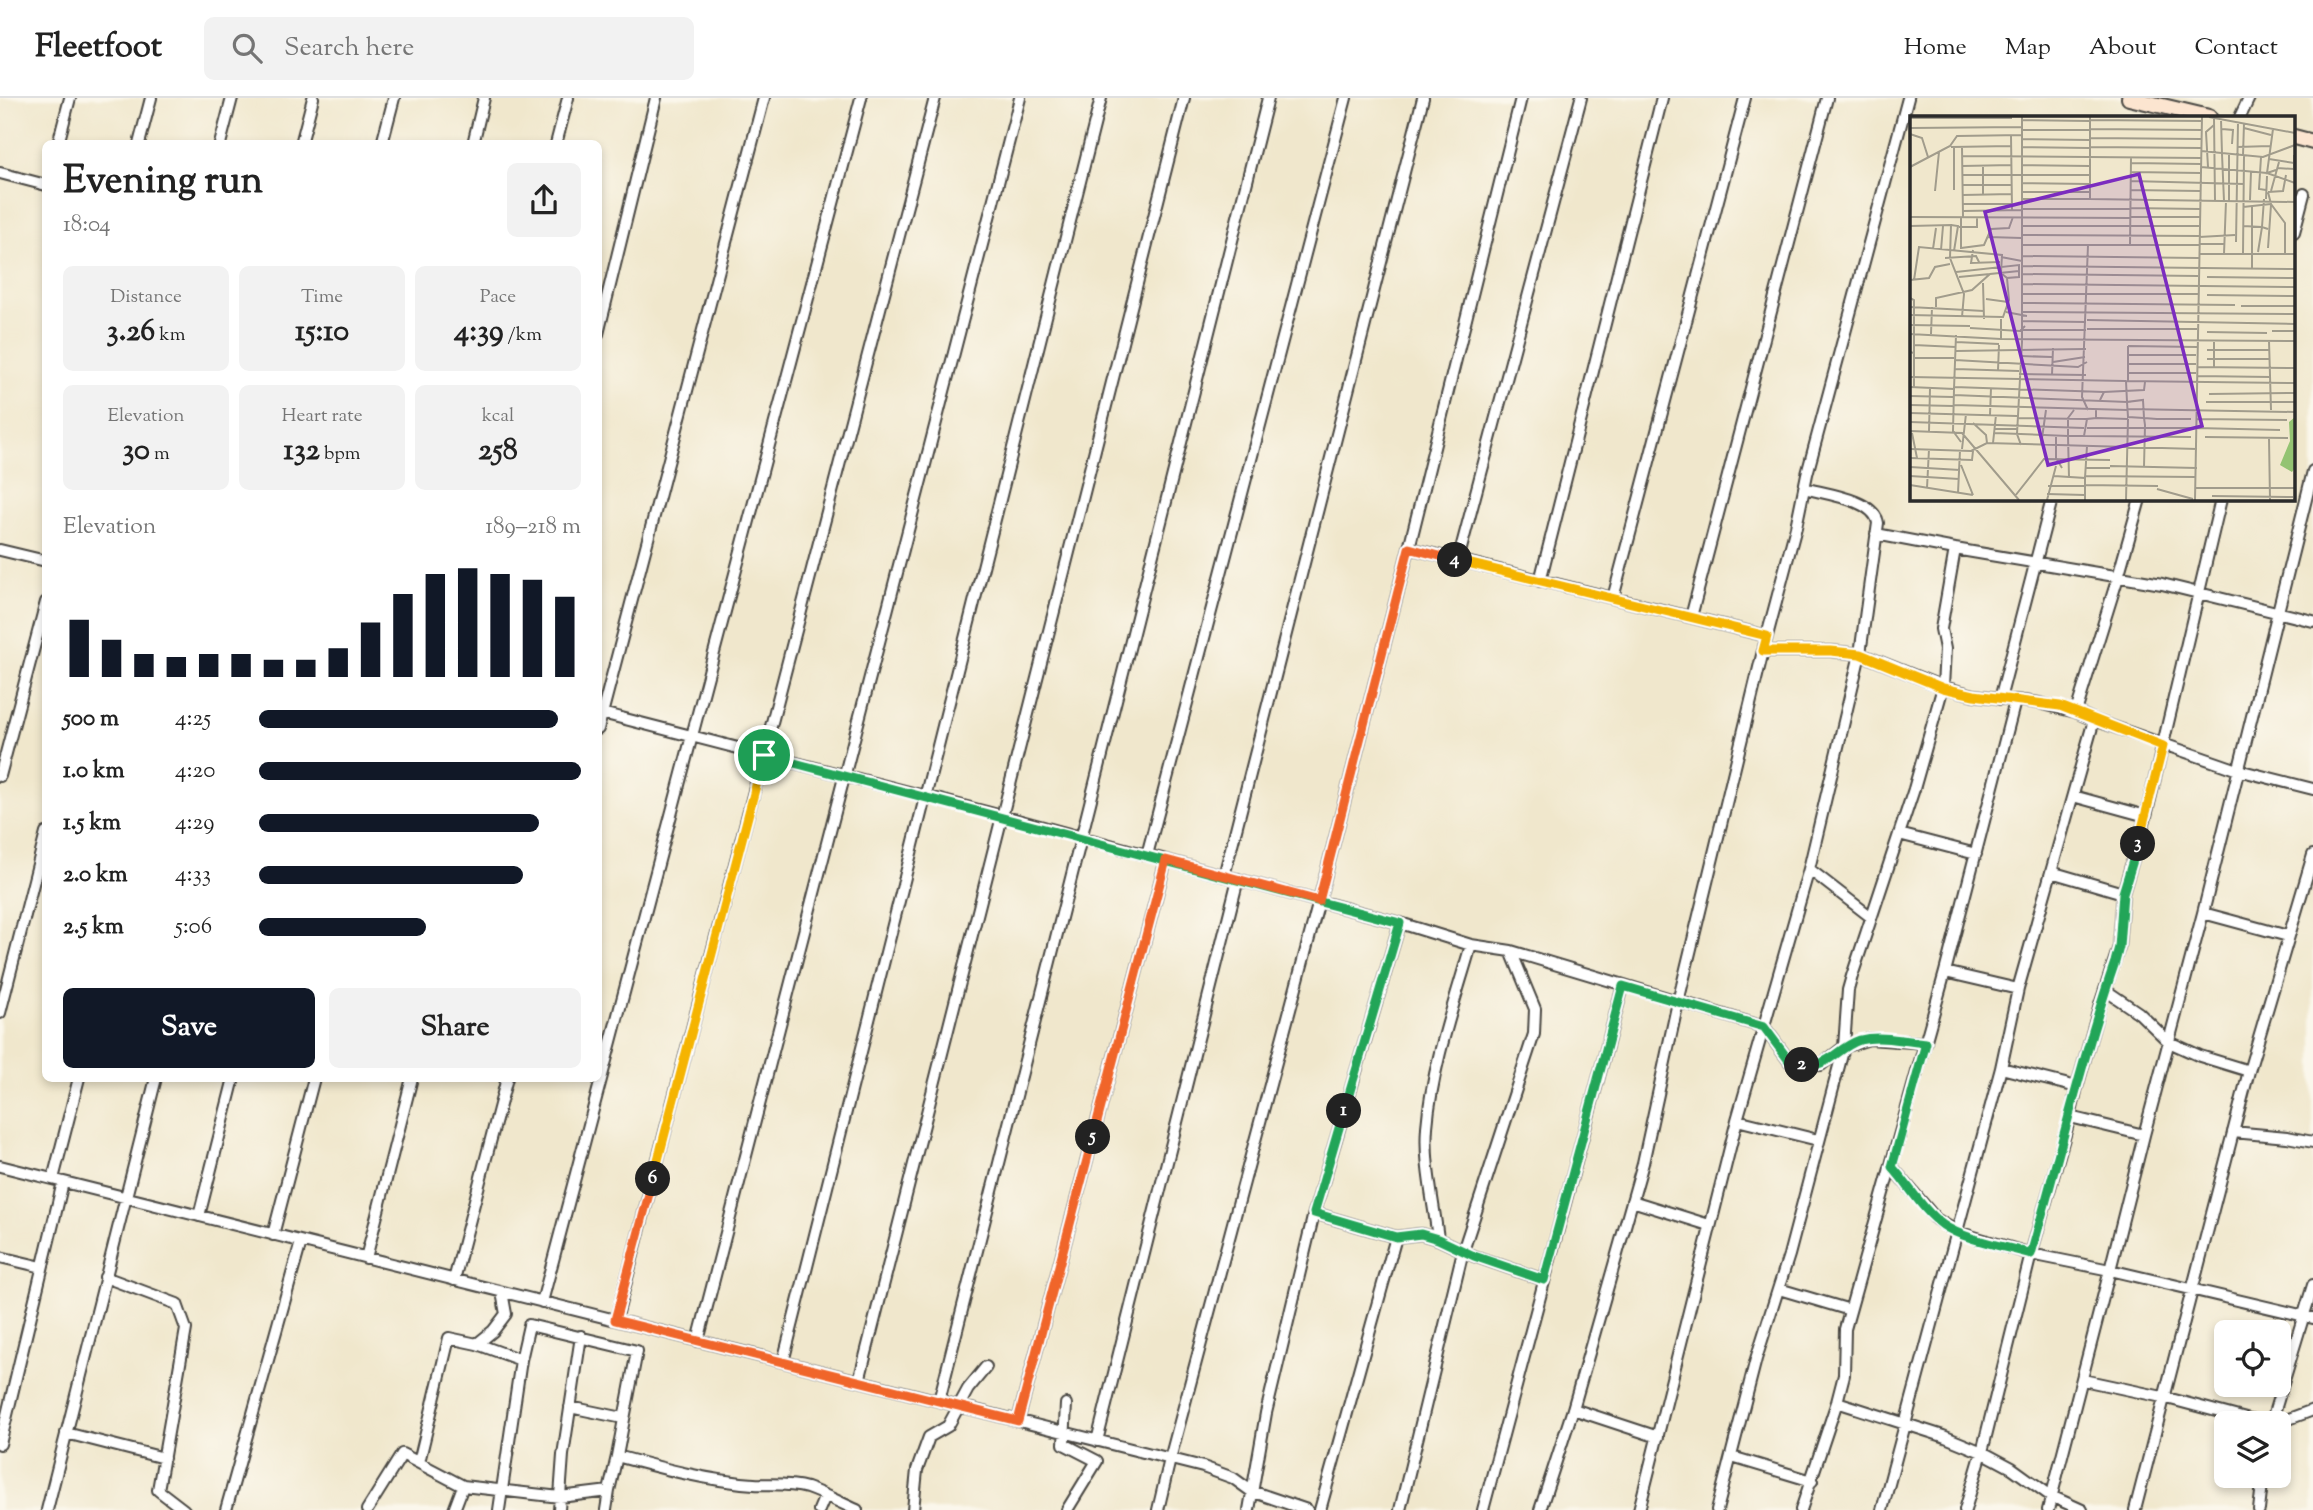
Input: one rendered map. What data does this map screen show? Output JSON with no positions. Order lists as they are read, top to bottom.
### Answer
{
  "page": {
    "header": "Fleetfoot",
    "search": "Search here",
    "nav": [
      "Home",
      "Map",
      "About",
      "Contact"
    ],
    "heading": ["Evening run", "18:04"],
    "stats": [
      ["Distance", "3.26 km"],
      ["Time", "15:10"],
      ["Pace", "4:39 /km"],
      ["Elevation", "30 m"],
      ["Heart rate", "132 bpm"],
      ["kcal", "258"]
    ],
    "chart": ["Elevation", "189–218 m"],
    "pins": [
      "4",
      "3",
      "2",
      "1",
      "5",
      "6"
    ],
    "list": [
      {
        "name": "500 m",
        "note": "4:25"
      },
      {
        "name": "1.0 km",
        "note": "4:20"
      },
      {
        "name": "1.5 km",
        "note": "4:29"
      },
      {
        "name": "2.0 km",
        "note": "4:33"
      },
      {
        "name": "2.5 km",
        "note": "5:06"
      }
    ],
    "buttons": ["Save", "Share"]
  }
}
